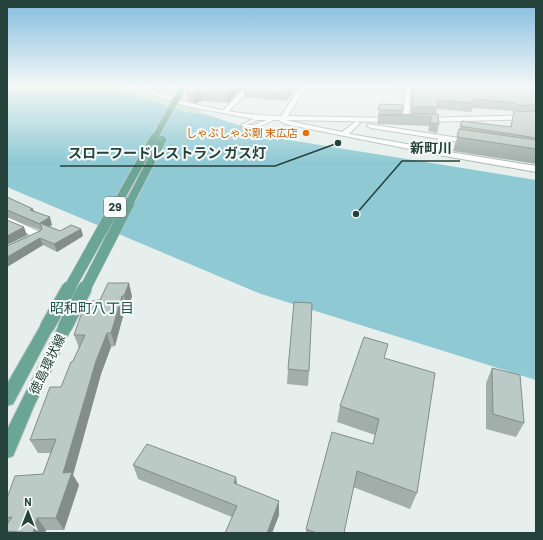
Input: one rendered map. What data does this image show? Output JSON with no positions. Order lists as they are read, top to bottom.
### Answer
{
  "streets": {
    "main road": ["29", "徳島環状線"]
  },
  "districts": ["昭和町八丁目"],
  "places": ["しゃぶしゃぶ剛 末広店", "スローフードレストラン ガス灯", "新町川"],
  "north": "top"
}
